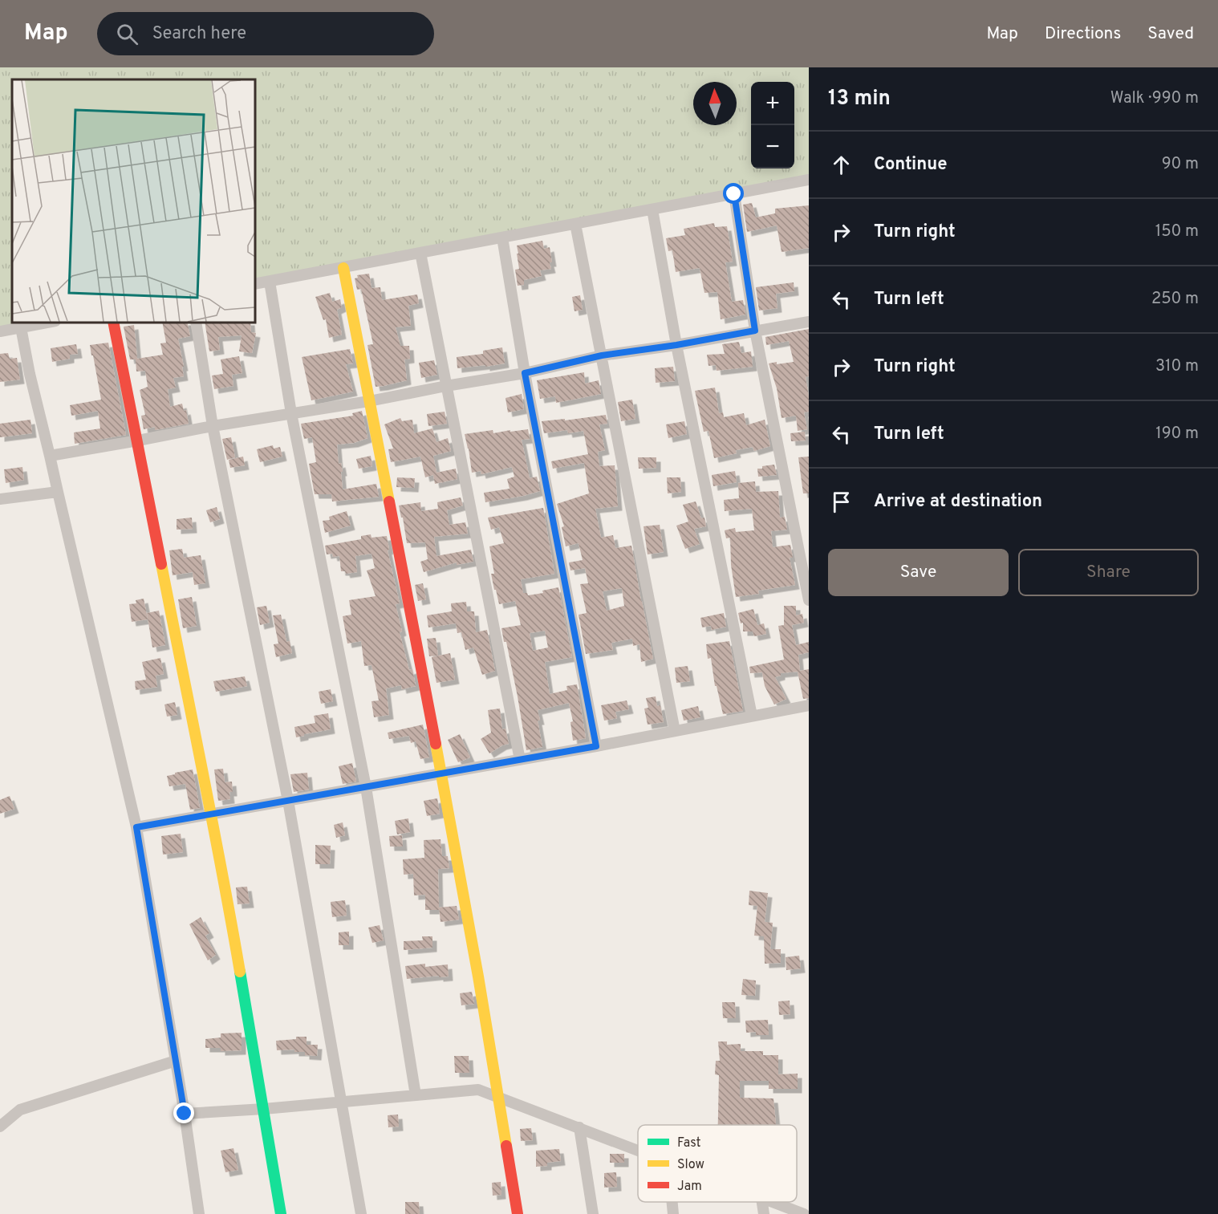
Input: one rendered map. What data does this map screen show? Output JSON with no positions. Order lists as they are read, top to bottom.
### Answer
{
  "legend": ["Fast", "Slow", "Jam"],
  "north": "top",
  "page": {
    "header": "Map",
    "search": "Search here",
    "nav": ["Map", "Directions", "Saved"],
    "heading": ["13 min", "Walk · 990 m"],
    "map_buttons": ["+", "−"],
    "list": [
      ["Continue", "90 m"],
      ["Turn right", "150 m"],
      ["Turn left", "250 m"],
      ["Turn right", "310 m"],
      ["Turn left", "190 m"],
      "Arrive at destination"
    ],
    "buttons": ["Save", "Share"]
  }
}
